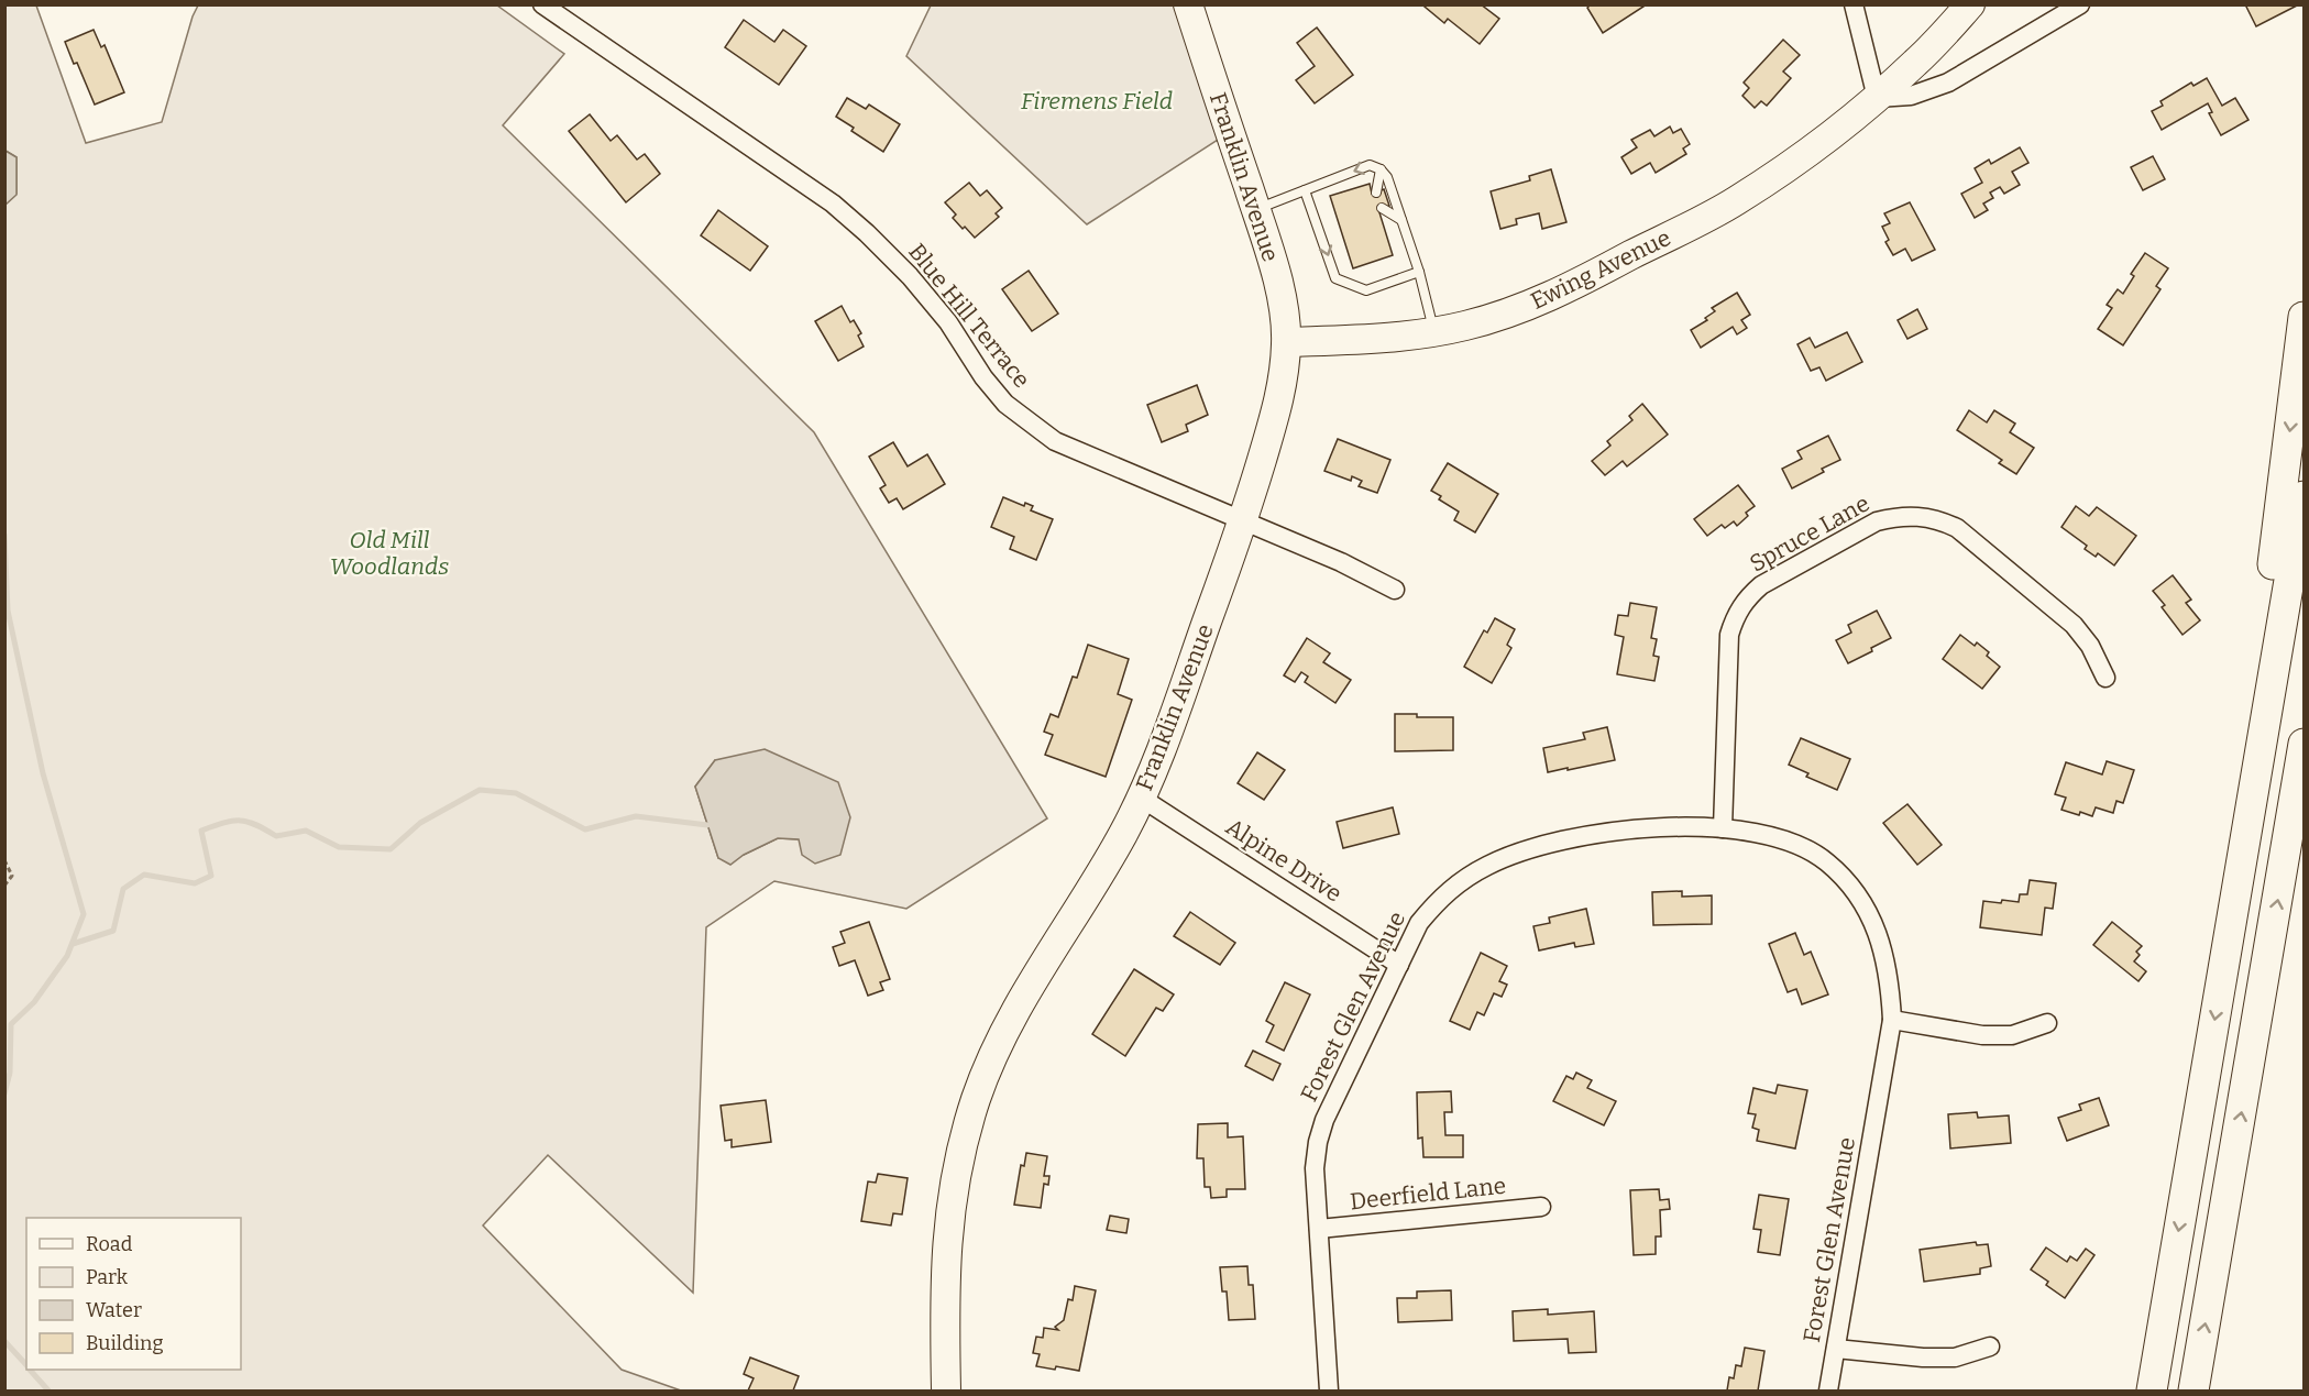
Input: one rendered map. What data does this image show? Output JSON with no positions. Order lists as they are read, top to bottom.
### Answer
{
  "streets": {
    "main road": ["Franklin Avenue", "Ewing Avenue"],
    "street": [
      "Blue Hill Terrace",
      "Spruce Lane",
      "Alpine Drive",
      "Forest Glen Avenue",
      "Deerfield Lane"
    ]
  },
  "crossings": [
    ["Franklin Avenue", "Ewing Avenue"],
    ["Franklin Avenue", "Blue Hill Terrace"],
    ["Franklin Avenue", "Alpine Drive"],
    ["Spruce Lane", "Forest Glen Avenue"],
    ["Alpine Drive", "Forest Glen Avenue"],
    ["Forest Glen Avenue", "Deerfield Lane"]
  ],
  "parks": ["Firemens Field", "Old Mill Woodlands"],
  "legend": [
    "Road",
    "Park",
    "Water",
    "Building"
  ]
}
